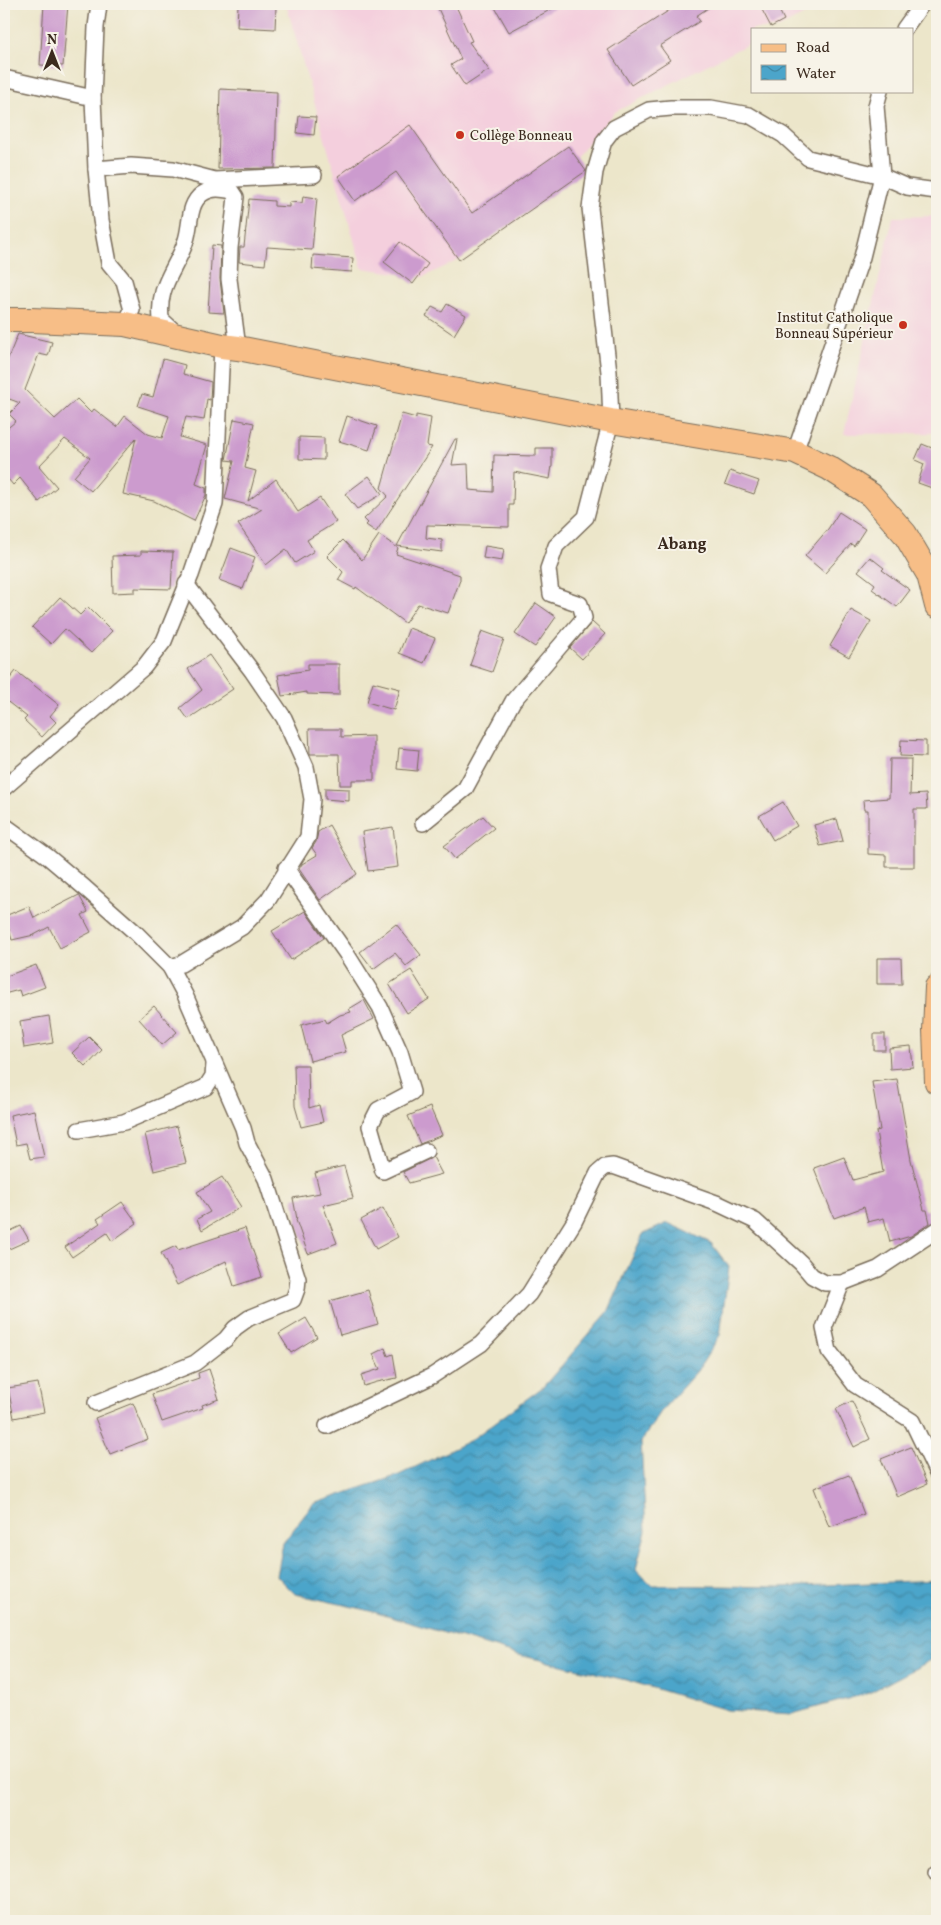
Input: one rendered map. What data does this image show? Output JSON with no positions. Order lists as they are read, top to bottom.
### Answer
{
  "districts": ["Abang"],
  "places": ["Collège Bonneau", "Institut Catholique Bonneau Supérieur"],
  "legend": ["Road", "Water"],
  "north": "top"
}
